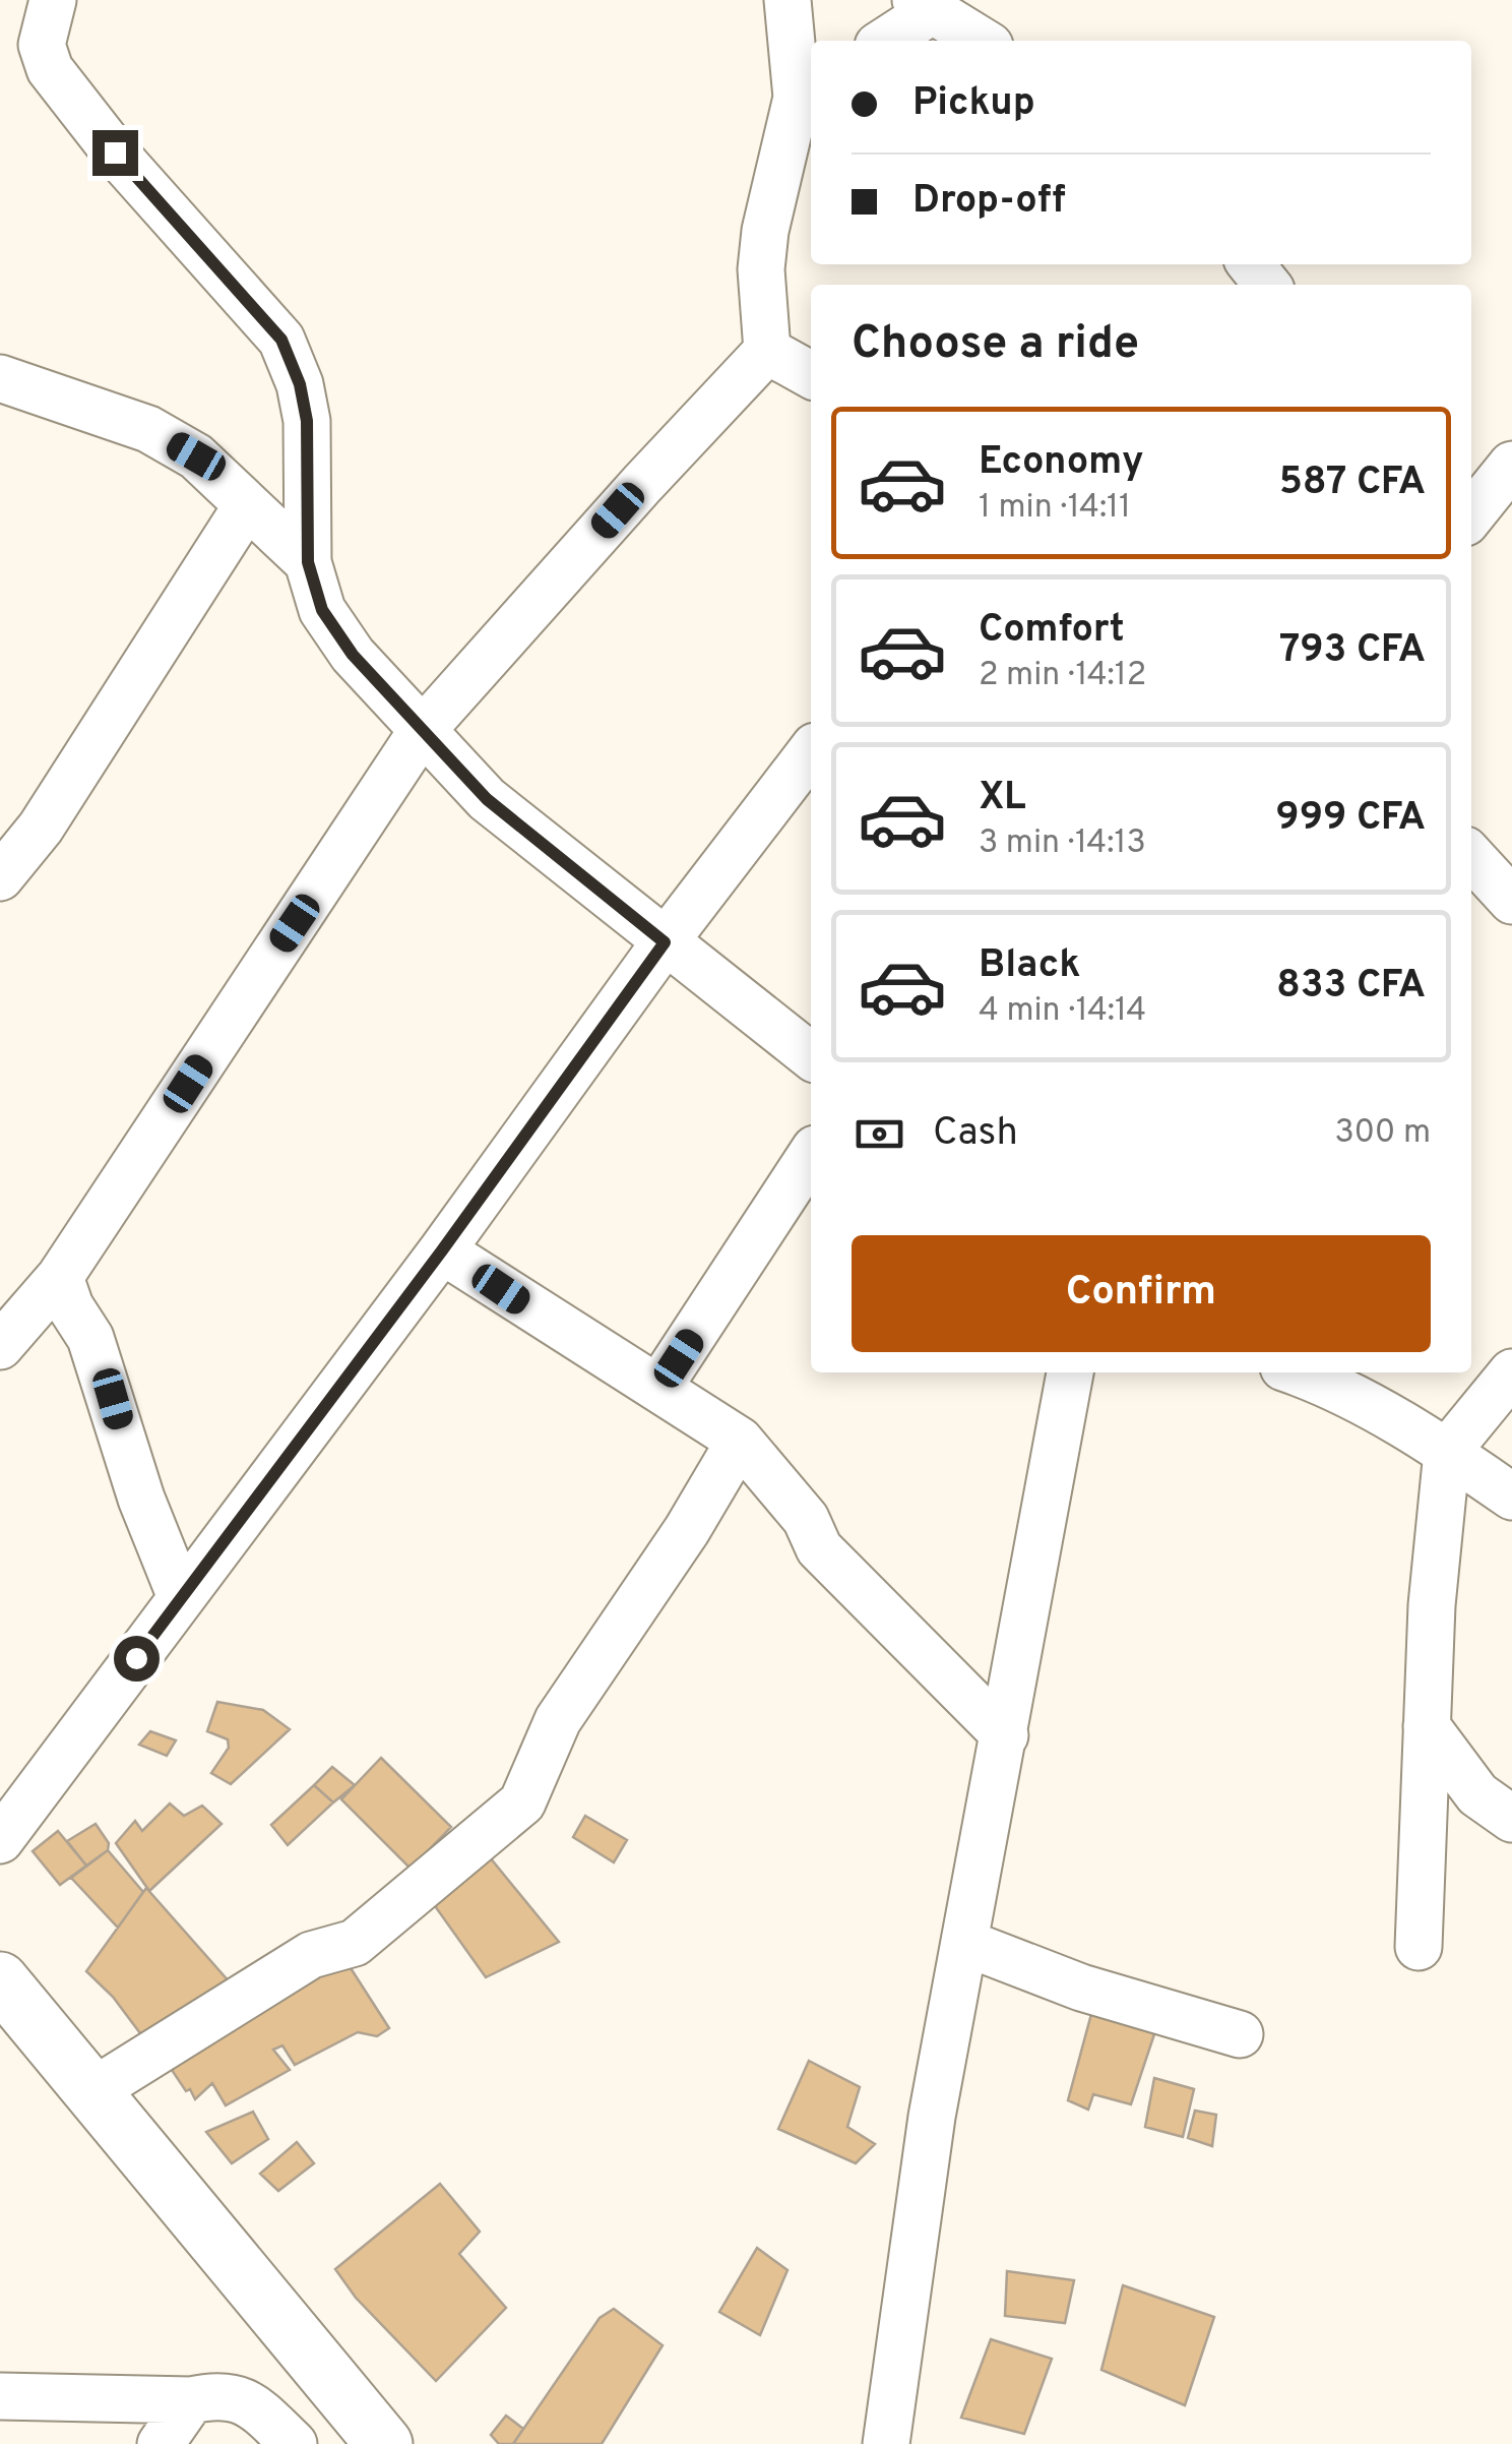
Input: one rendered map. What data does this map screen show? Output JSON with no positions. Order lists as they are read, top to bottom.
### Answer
{
  "page": {
    "banner": ["Pickup", "Drop-off"],
    "heading": "Choose a ride",
    "list": [
      {
        "name": "Economy",
        "note": "1 min · 14:11",
        "value": "587 CFA"
      },
      {
        "name": "Comfort",
        "note": "2 min · 14:12",
        "value": "793 CFA"
      },
      {
        "name": "XL",
        "note": "3 min · 14:13",
        "value": "999 CFA"
      },
      {
        "name": "Black",
        "note": "4 min · 14:14",
        "value": "833 CFA"
      }
    ],
    "pay": ["Cash", "300 m"],
    "buttons": "Confirm"
  }
}
